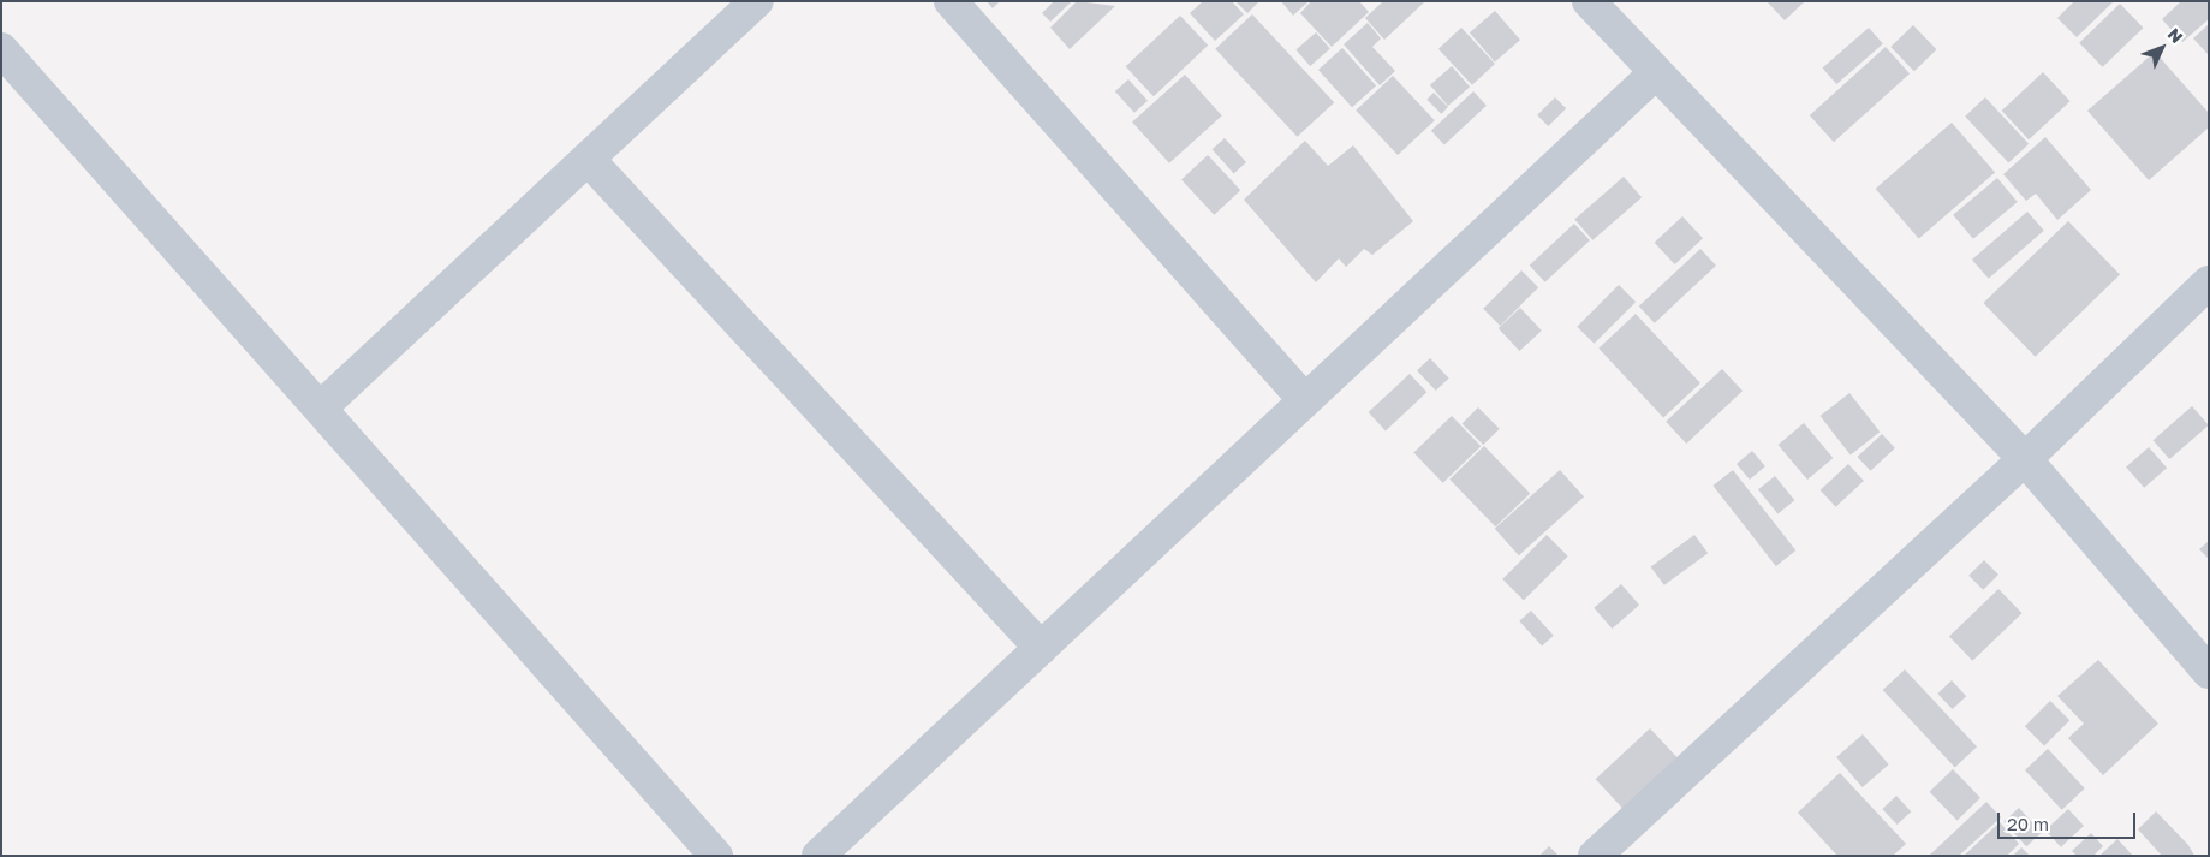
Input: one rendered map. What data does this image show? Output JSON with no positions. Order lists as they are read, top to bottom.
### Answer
{
  "scale_bar": "20 m",
  "north": "top right"
}
